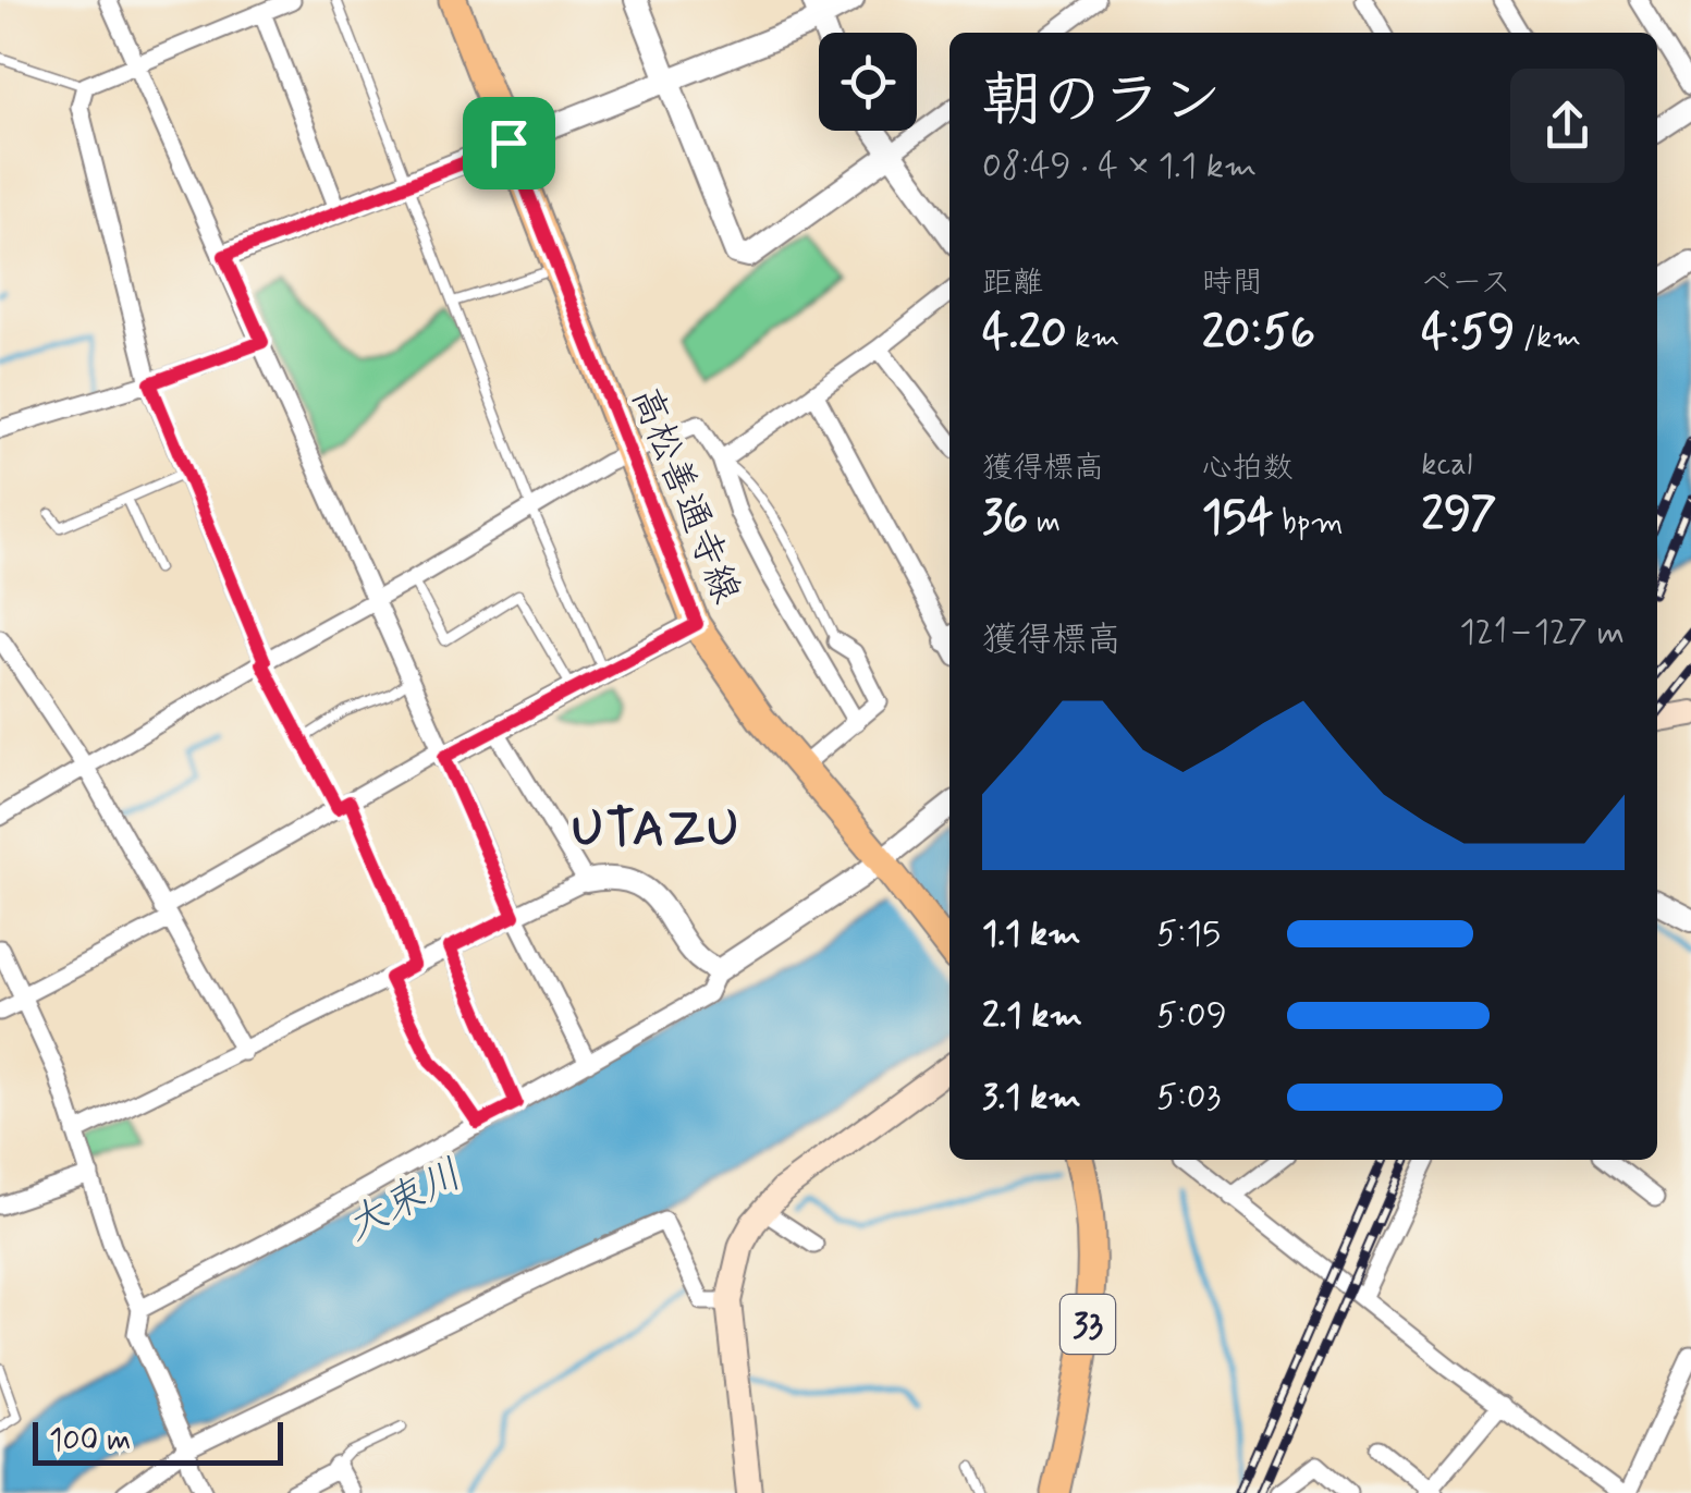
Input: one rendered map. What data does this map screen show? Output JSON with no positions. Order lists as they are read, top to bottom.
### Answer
{
  "streets": {
    "main road": ["高松善通寺線", "33"]
  },
  "districts": ["UTAZU"],
  "water": ["大束川"],
  "scale_bar": "100 m",
  "page": {
    "heading": ["朝のラン", "08:49 · 4 × 1.1 km"],
    "stats": [
      ["距離", "4.20 km"],
      ["時間", "20:56"],
      ["ペース", "4:59 /km"],
      ["獲得標高", "36 m"],
      ["心拍数", "154 bpm"],
      ["kcal", "297"]
    ],
    "chart": ["獲得標高", "121–127 m"],
    "list": [
      {
        "name": "1.1 km",
        "note": "5:15"
      },
      {
        "name": "2.1 km",
        "note": "5:09"
      },
      {
        "name": "3.1 km",
        "note": "5:03"
      }
    ],
    "scale": "100 m"
  }
}
